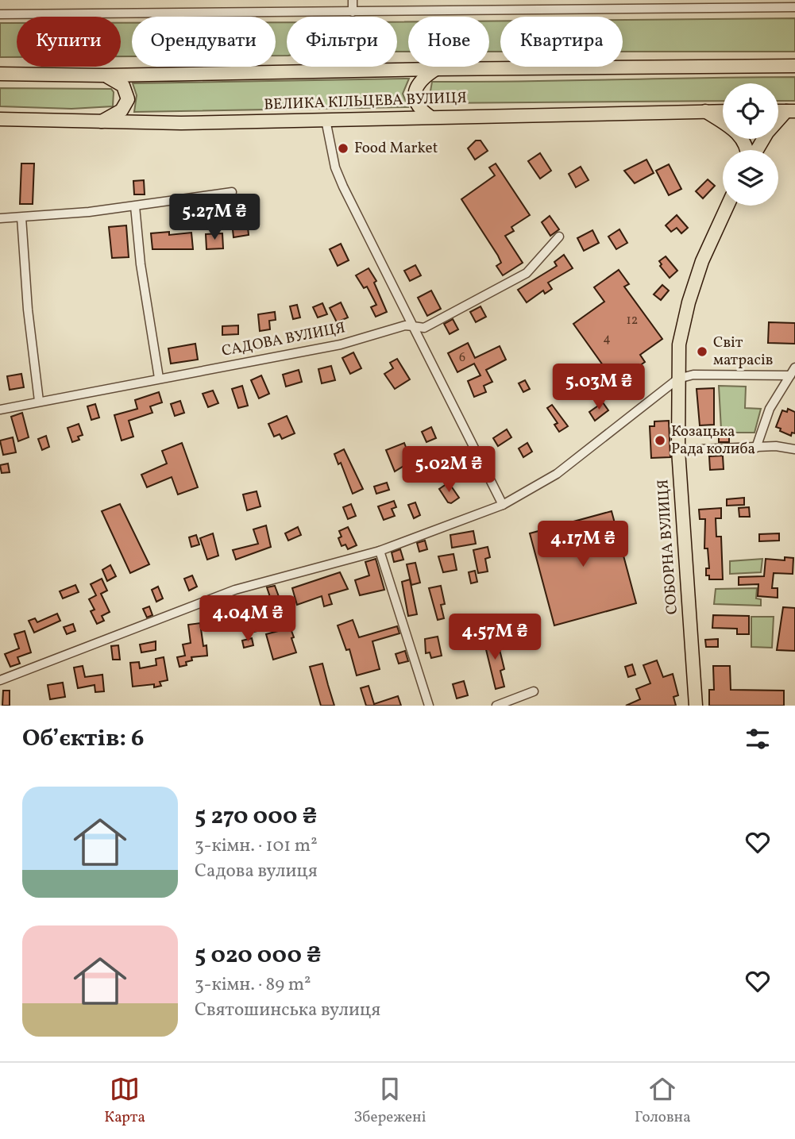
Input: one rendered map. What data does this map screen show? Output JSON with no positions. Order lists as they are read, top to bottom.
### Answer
{
  "streets": {
    "main road": ["ВЕЛИКА КІЛЬЦЕВА ВУЛИЦЯ", "СОБОРНА ВУЛИЦЯ"],
    "street": ["САДОВА ВУЛИЦЯ"]
  },
  "places": ["Food Market", "Світ матрасів", "Козацька Рада колиба"],
  "house_numbers": ["12", "4", "6"],
  "page": {
    "chip": [
      "Купити",
      "Орендувати",
      "Фільтри",
      "Нове",
      "Квартира"
    ],
    "price": [
      "5.27M ₴",
      "5.03M ₴",
      "5.02M ₴",
      "4.17M ₴",
      "4.04M ₴",
      "4.57M ₴"
    ],
    "heading": "Об’єктів: 6",
    "list": [
      {
        "name": "5 270 000 ₴",
        "note": "3-кімн. · 101 m² · Садова вулиця"
      },
      {
        "name": "5 020 000 ₴",
        "note": "3-кімн. · 89 m² · Святошинська вулиця"
      }
    ],
    "tabs": ["Карта", "Збережені", "Головна"]
  }
}
